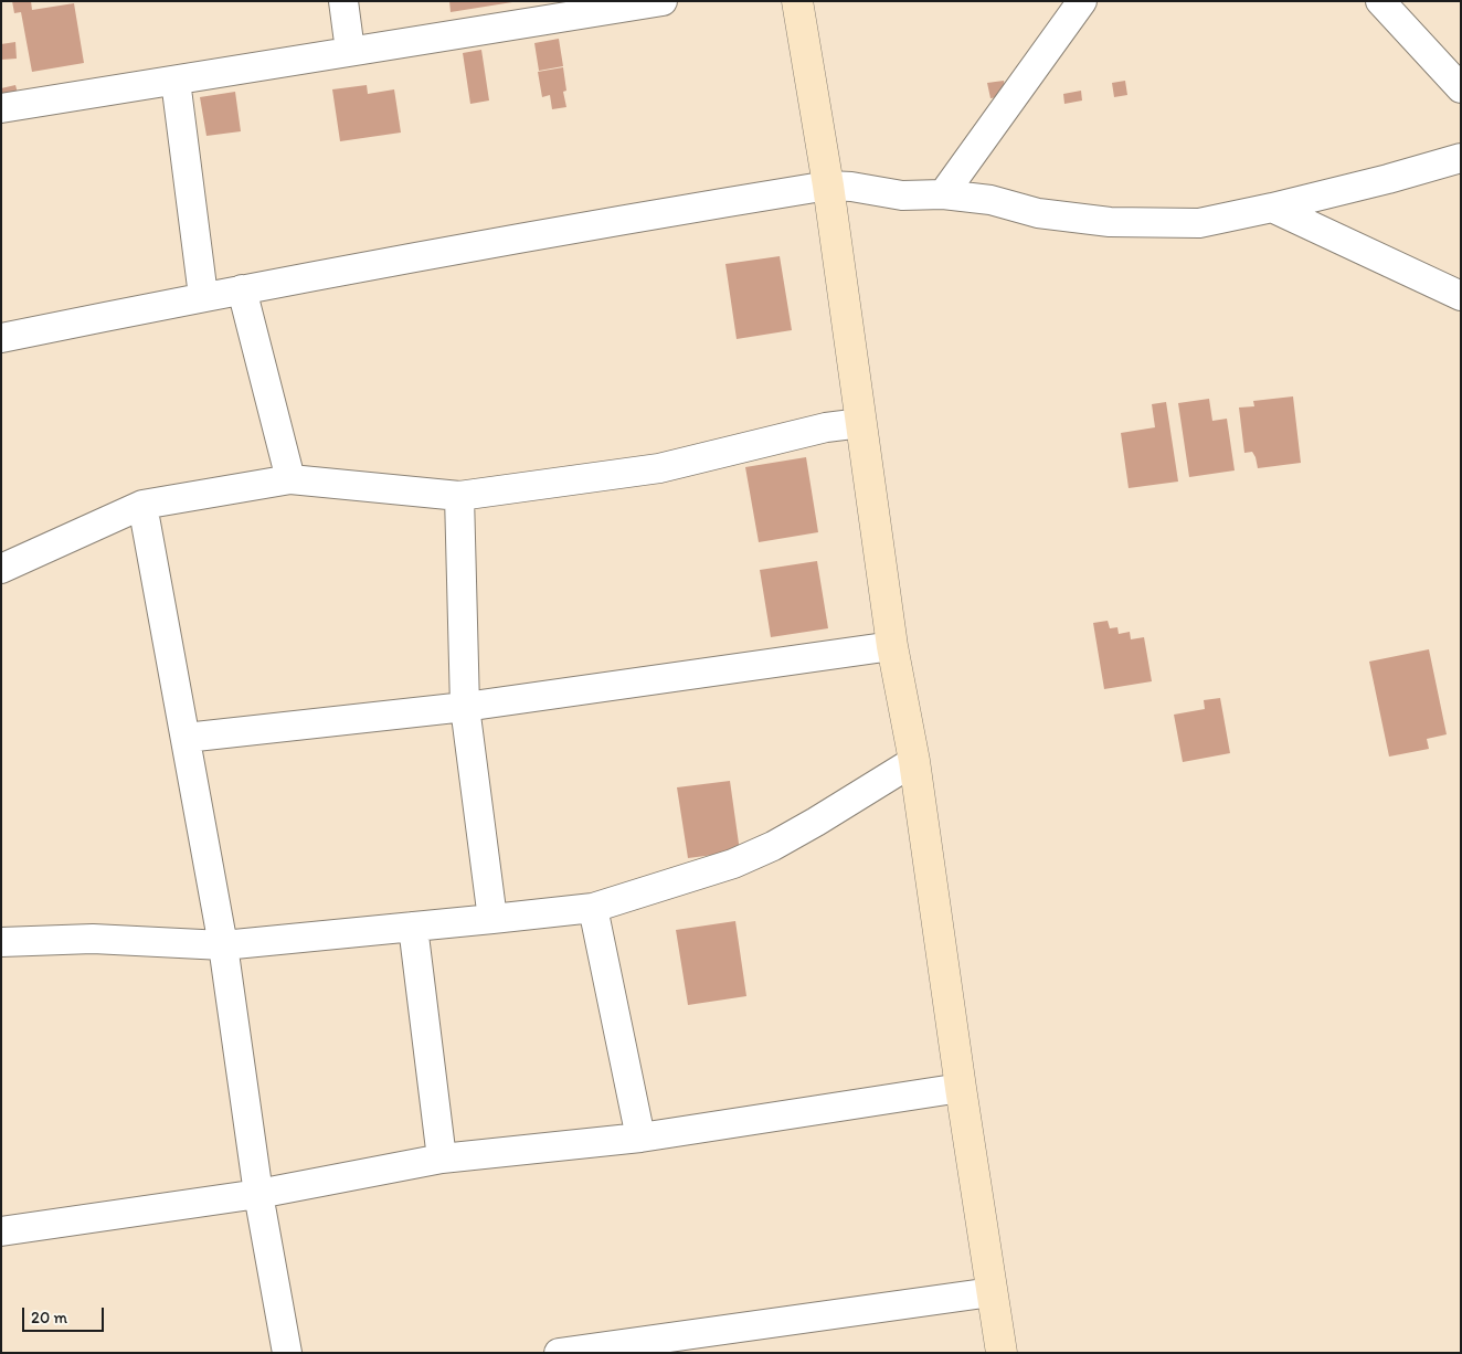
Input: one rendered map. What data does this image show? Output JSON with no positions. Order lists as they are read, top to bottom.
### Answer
{
  "scale_bar": "20 m"
}
